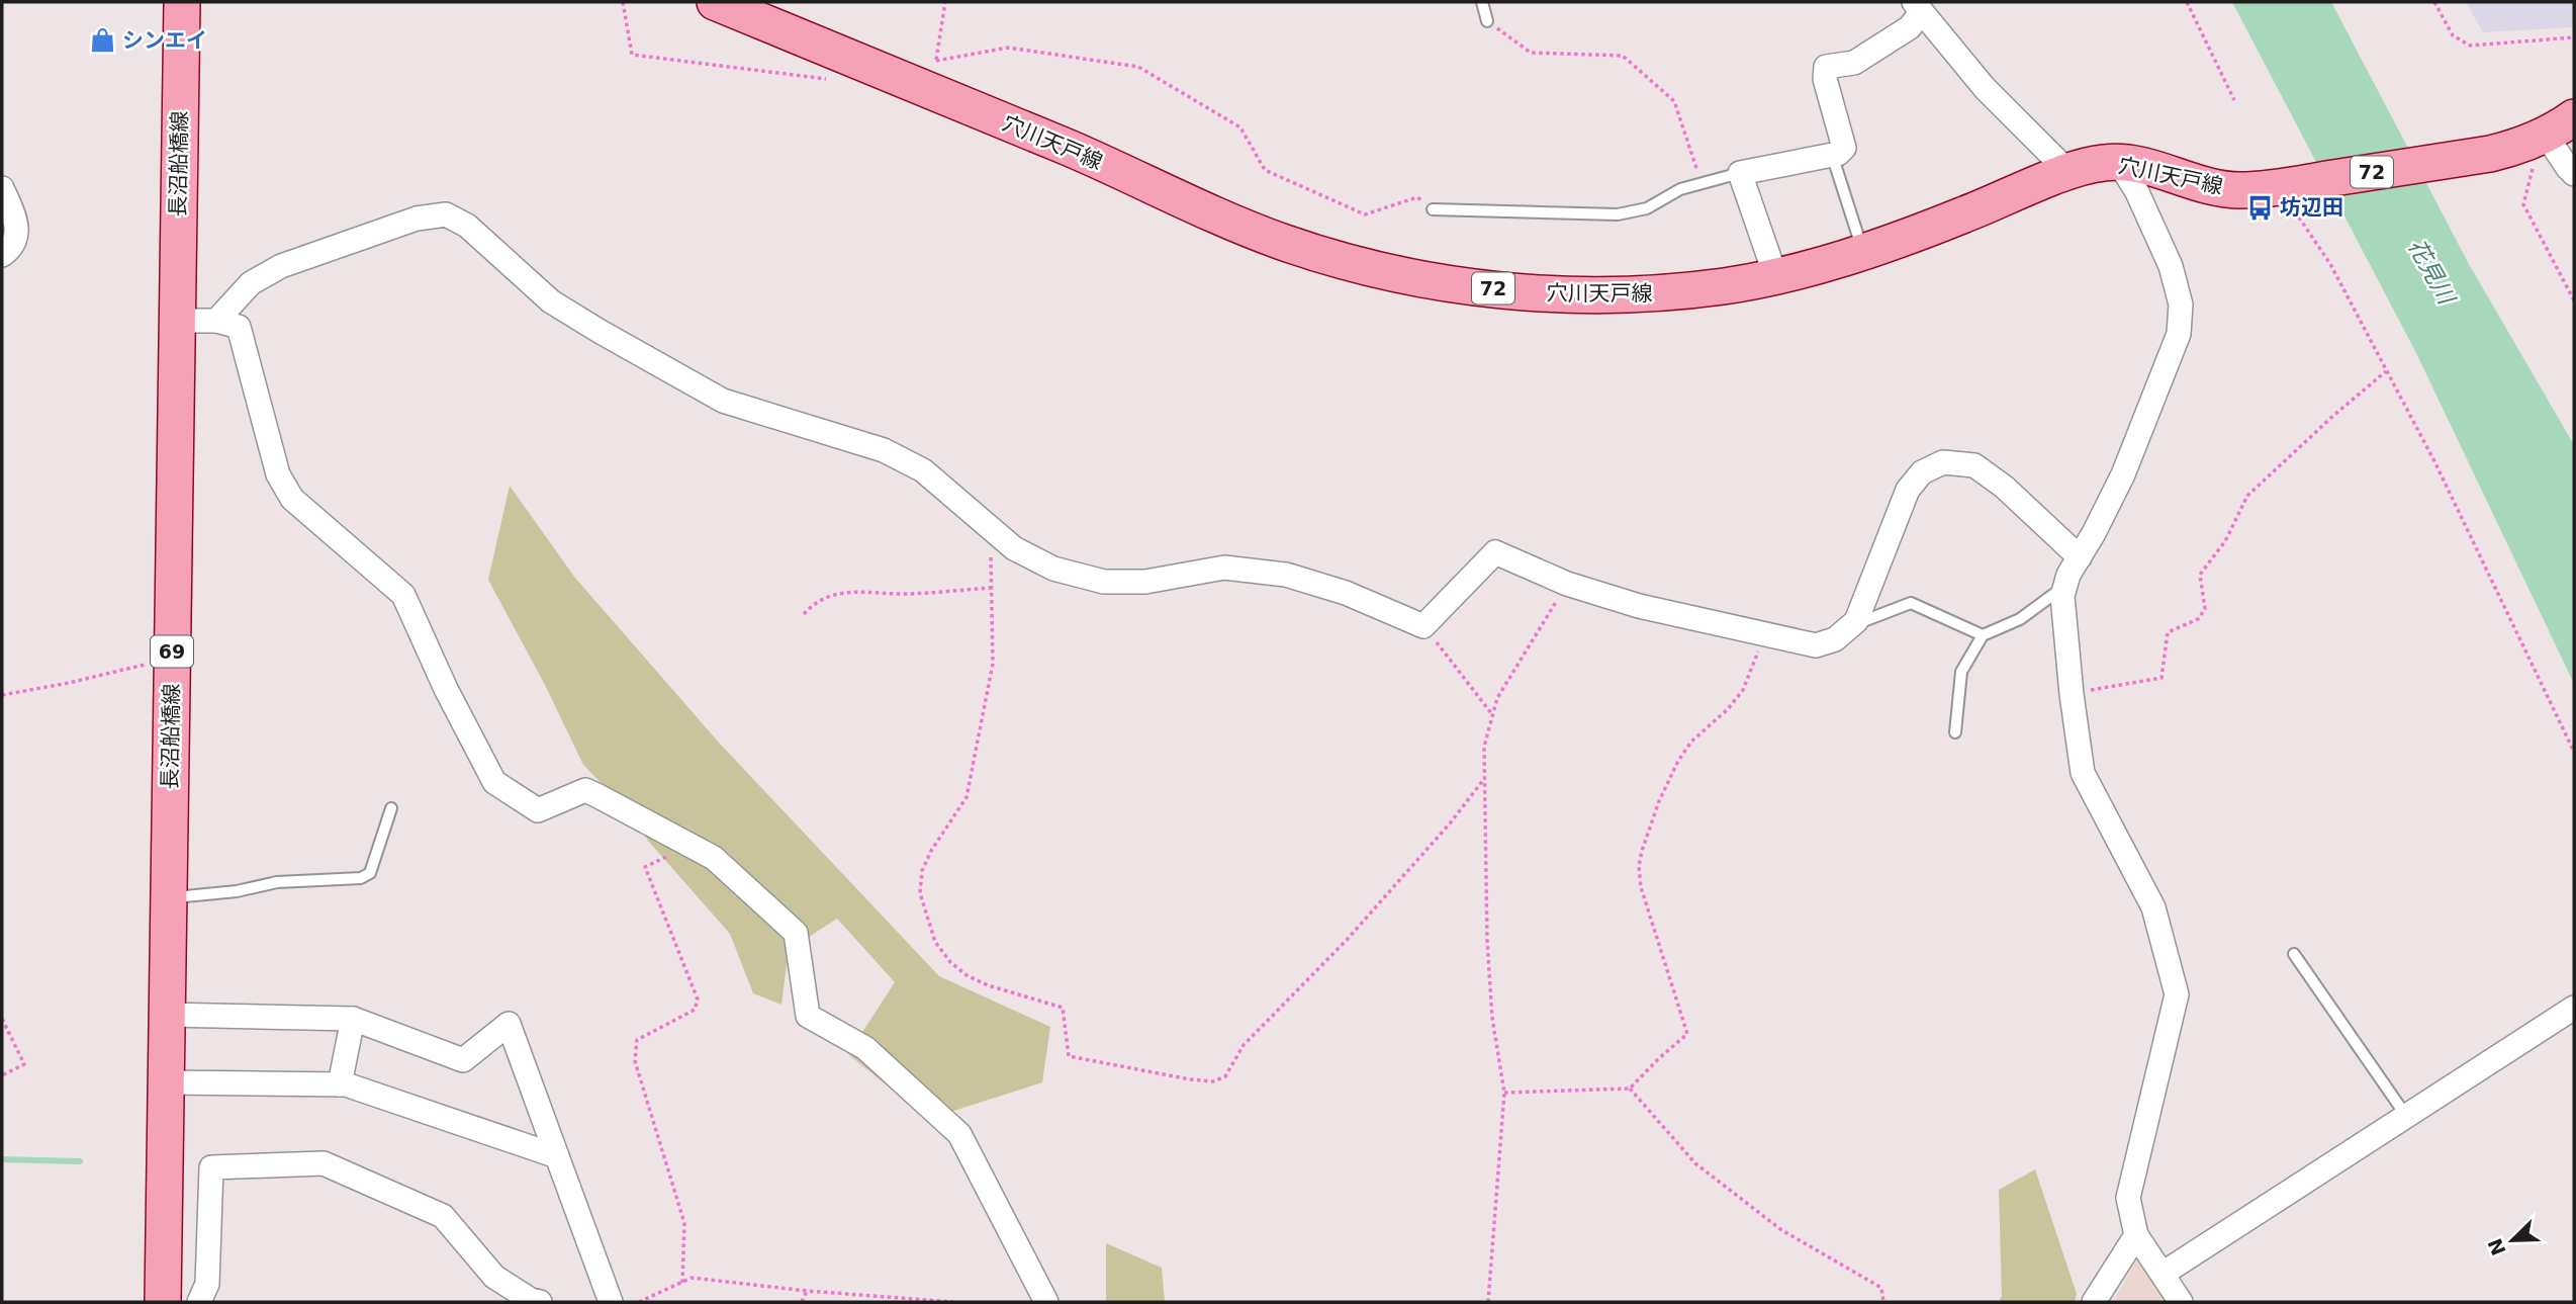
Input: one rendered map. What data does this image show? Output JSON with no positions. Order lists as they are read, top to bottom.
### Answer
{
  "streets": {
    "main road": [
      "穴川天戸線",
      "長沼船橋線",
      "72",
      "69"
    ]
  },
  "crossings": [
    ["穴川天戸線", "72"]
  ],
  "water": ["花見川"],
  "places": {
    "shop": ["シンエイ"],
    "bus stop": ["坊辺田"]
  },
  "north": "bottom left"
}
